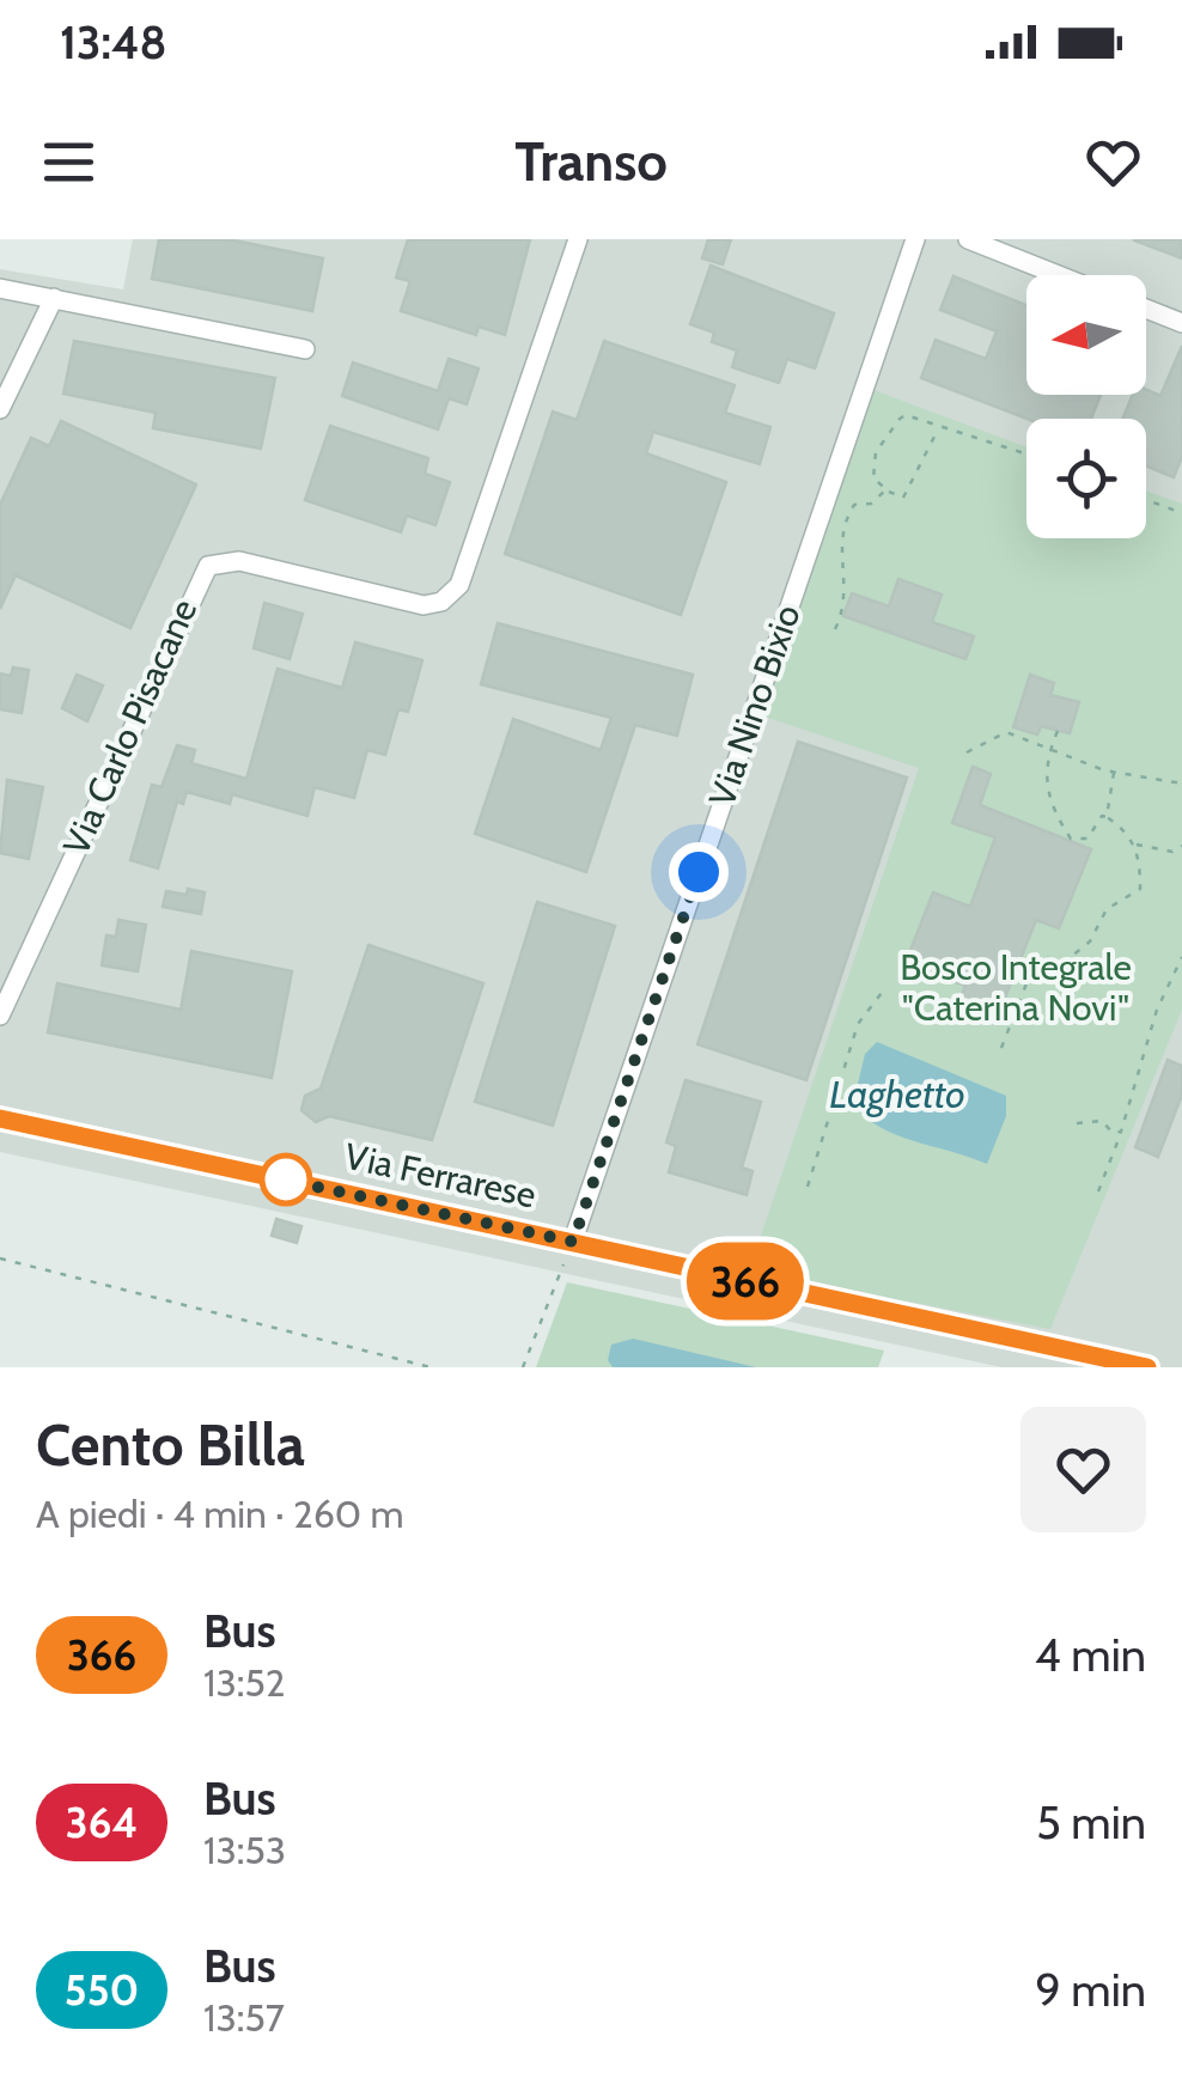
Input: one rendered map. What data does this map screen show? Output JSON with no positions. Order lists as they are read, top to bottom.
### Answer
{
  "streets": {
    "main road": ["Via Ferrarese"],
    "street": ["Via Nino Bixio", "Via Carlo Pisacane"]
  },
  "crossings": [
    ["Via Nino Bixio", "Via Ferrarese"]
  ],
  "water": ["Laghetto"],
  "parks": ["Bosco Integrale \"Caterina Novi\""],
  "lines": ["bus line 366"],
  "north": "left",
  "page": {
    "status": "13:48",
    "header": "Transo",
    "on_map": "366",
    "heading": ["Cento Billa", "A piedi · 4 min · 260 m"],
    "list": [
      {
        "mark": "366",
        "name": "Bus",
        "note": "13:52",
        "value": "4 min"
      },
      {
        "mark": "364",
        "name": "Bus",
        "note": "13:53",
        "value": "5 min"
      },
      {
        "mark": "550",
        "name": "Bus",
        "note": "13:57",
        "value": "9 min"
      }
    ]
  }
}
